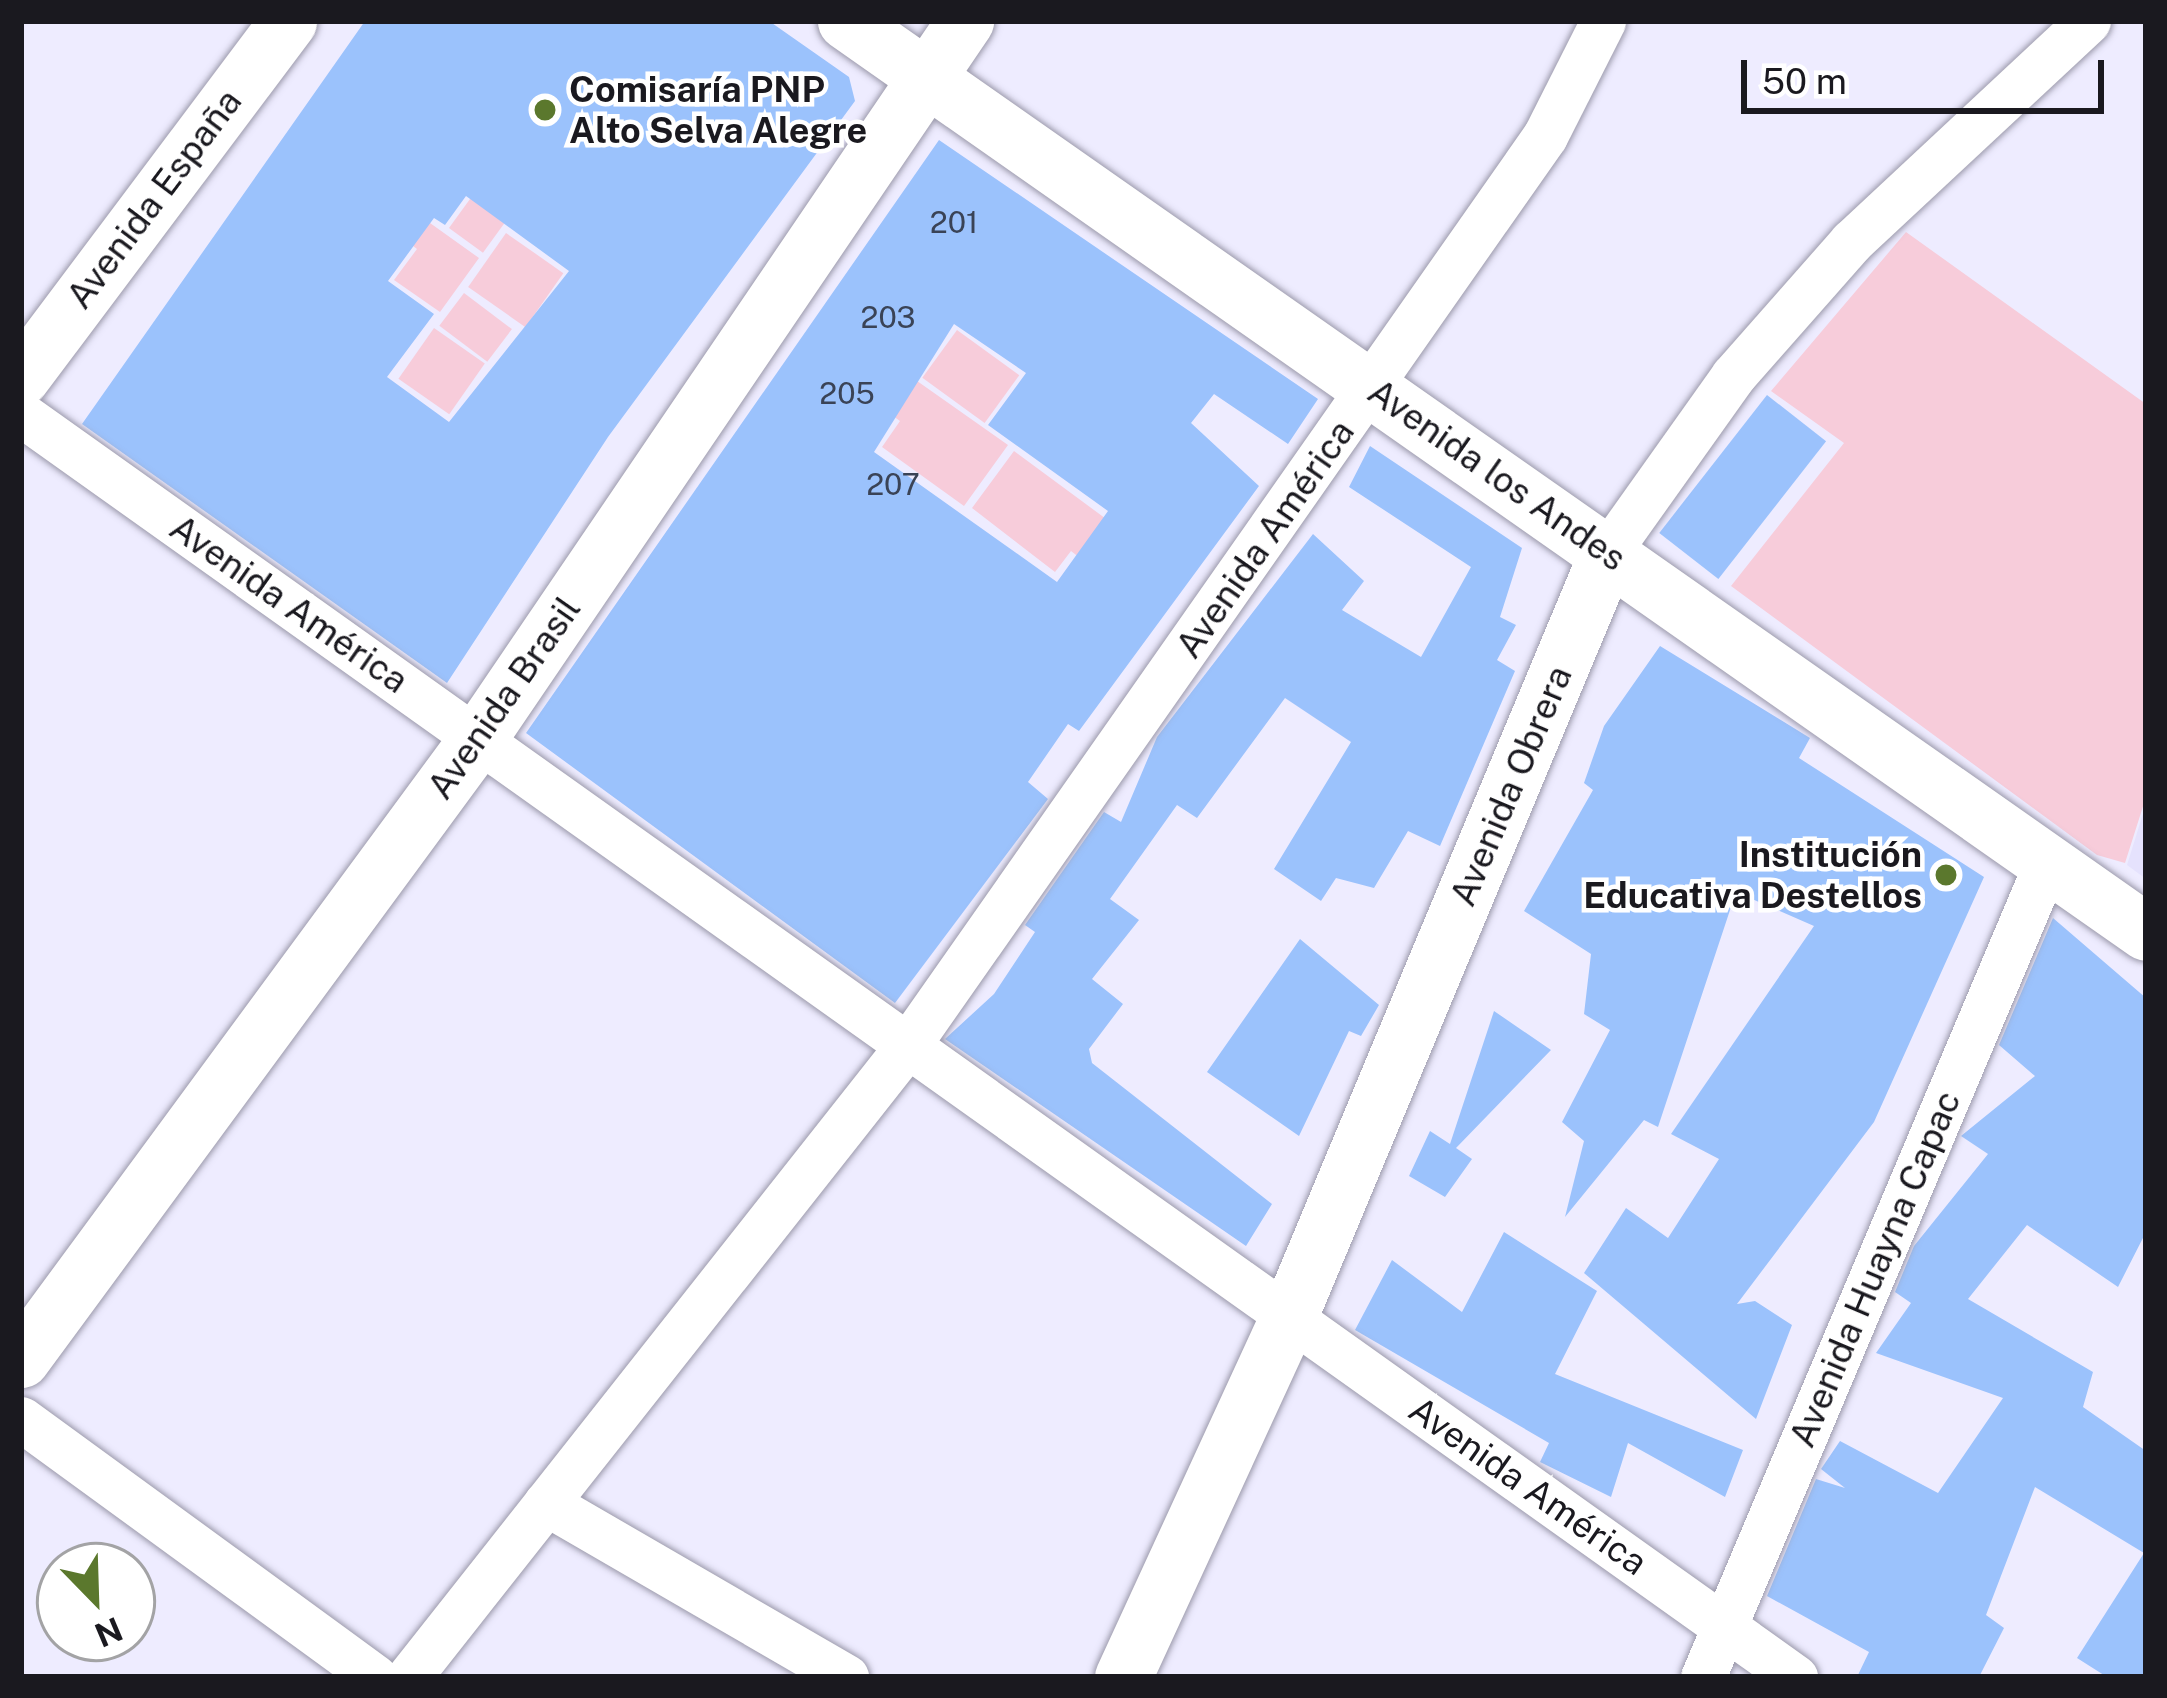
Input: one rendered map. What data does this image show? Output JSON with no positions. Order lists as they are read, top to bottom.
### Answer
{
  "streets": {
    "street": [
      "Avenida España",
      "Avenida los Andes",
      "Avenida América",
      "Avenida Brasil",
      "Avenida Obrera",
      "Avenida Huayna Capac"
    ]
  },
  "crossings": [
    ["Avenida los Andes", "Avenida América"],
    ["Avenida los Andes", "Avenida Brasil"],
    ["Avenida los Andes", "Avenida Obrera"],
    ["Avenida los Andes", "Avenida Huayna Capac"],
    ["Avenida América", "Avenida Brasil"],
    ["Avenida América", "Avenida Obrera"],
    ["Avenida América", "Avenida Huayna Capac"]
  ],
  "places": ["Comisaría PNP Alto Selva Alegre", "Institución Educativa Destellos"],
  "house_numbers": [
    "201",
    "203",
    "205",
    "207"
  ],
  "scale_bar": "50 m",
  "north": "bottom right"
}
